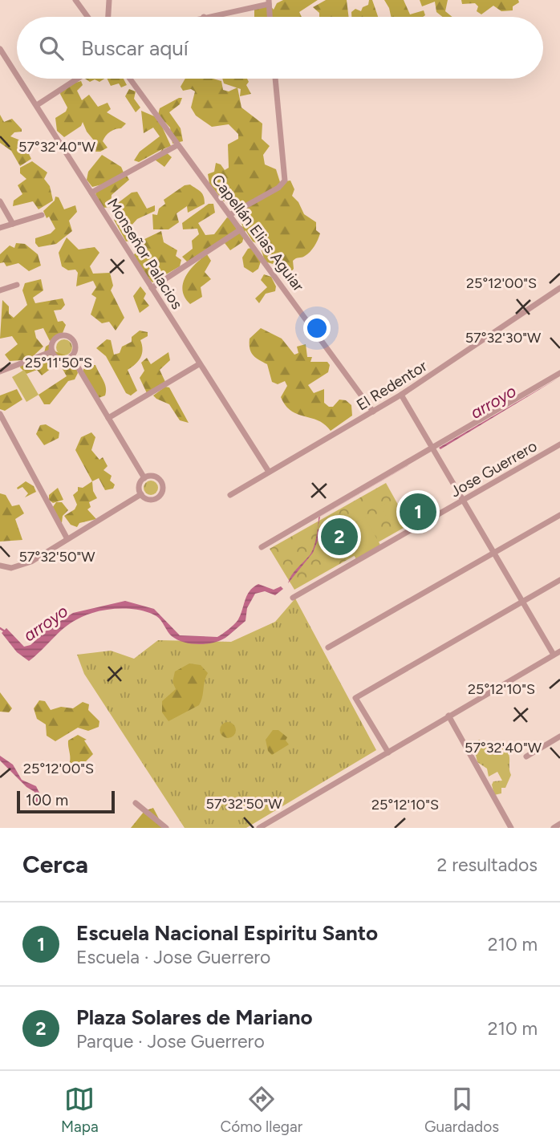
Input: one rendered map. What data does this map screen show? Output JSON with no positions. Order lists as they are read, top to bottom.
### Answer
{
  "streets": {
    "street": [
      "Capellán Elias Aguiar",
      "Monseñor Palacios",
      "El Redentor",
      "Jose Guerrero"
    ]
  },
  "crossings": [
    ["Capellán Elias Aguiar", "El Redentor"],
    ["Monseñor Palacios", "El Redentor"]
  ],
  "water": ["arroyo"],
  "scale_bar": "100 m",
  "page": {
    "search": "Buscar aquí",
    "pins": ["1", "2"],
    "scale": "100 m",
    "heading": ["Cerca", "2 resultados"],
    "list": [
      {
        "mark": "1",
        "name": "Escuela Nacional Espiritu Santo",
        "note": "Escuela · Jose Guerrero",
        "value": "210 m"
      },
      {
        "mark": "2",
        "name": "Plaza Solares de Mariano",
        "note": "Parque · Jose Guerrero",
        "value": "210 m"
      }
    ],
    "nav": ["Mapa", "Cómo llegar", "Guardados"]
  },
  "coordinates": [
    "57°32'40\"W",
    "25°12'00\"S",
    "57°32'30\"W",
    "25°11'50\"S",
    "57°32'50\"W",
    "25°12'10\"S"
  ]
}
